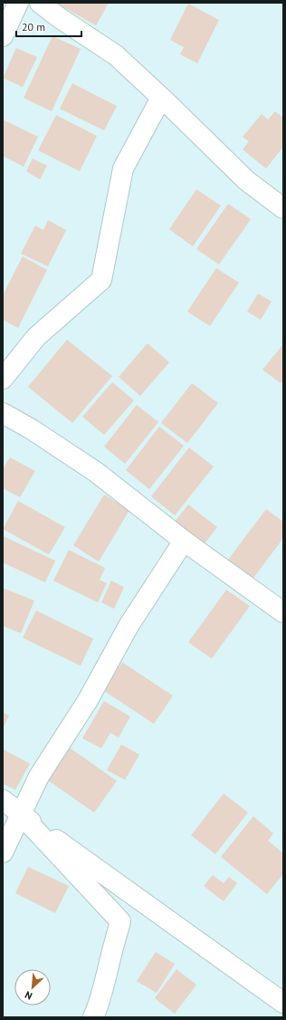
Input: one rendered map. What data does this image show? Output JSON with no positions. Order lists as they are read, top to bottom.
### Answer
{
  "scale_bar": "20 m",
  "north": "bottom left"
}
